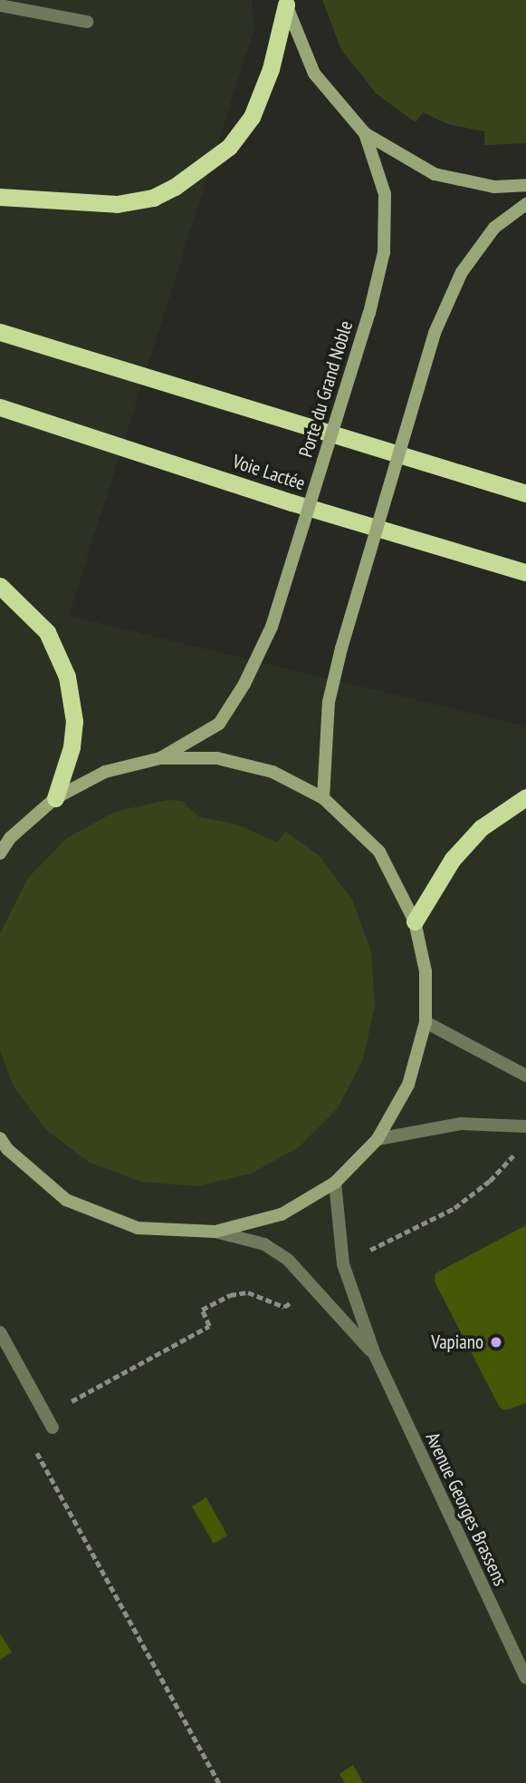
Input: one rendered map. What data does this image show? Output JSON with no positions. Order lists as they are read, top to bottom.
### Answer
{
  "streets": {
    "highway": ["Voie Lactée"],
    "main road": ["Porte du Grand Noble"],
    "street": ["Avenue Georges Brassens"]
  },
  "crossings": [
    ["Porte du Grand Noble", "Avenue Georges Brassens"]
  ],
  "places": ["Vapiano"]
}
